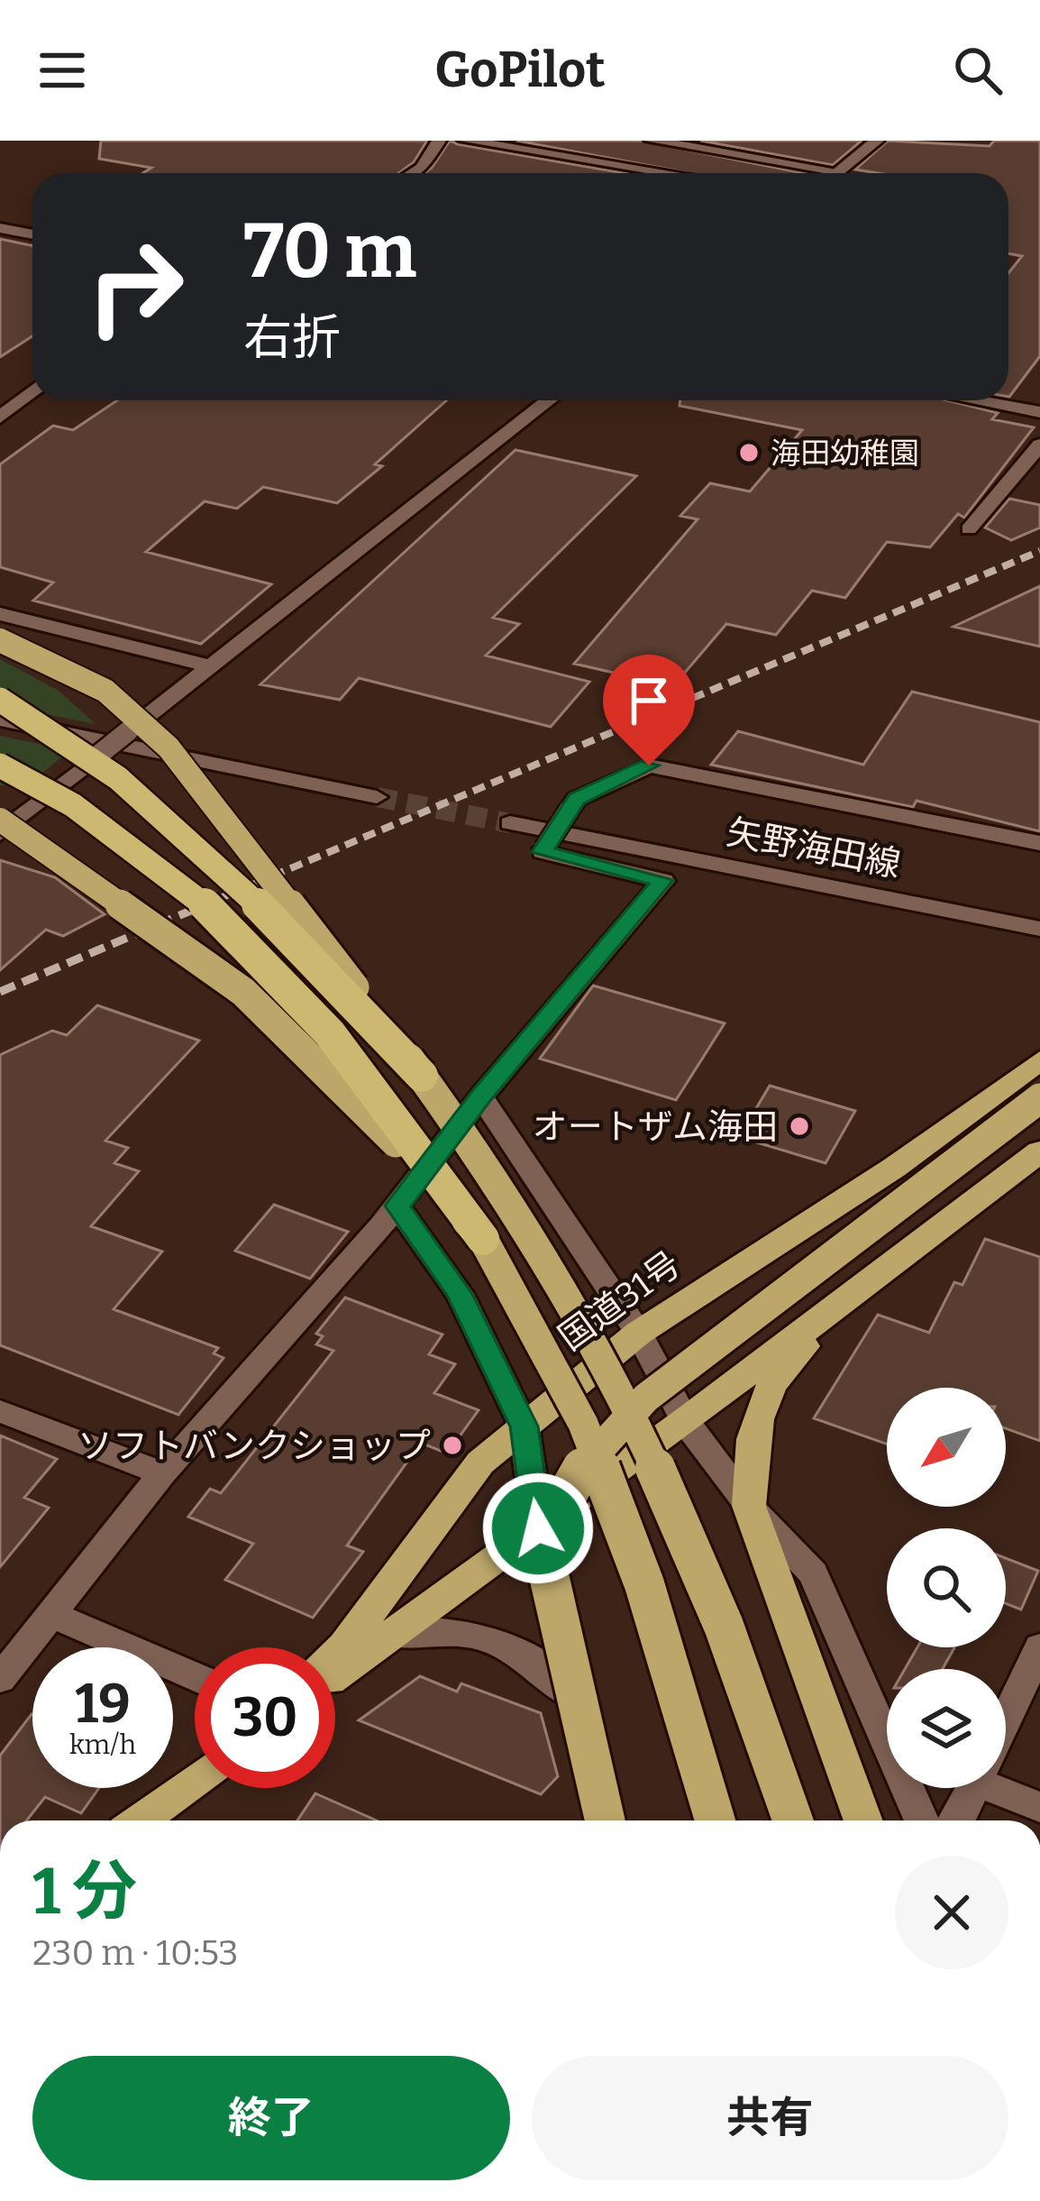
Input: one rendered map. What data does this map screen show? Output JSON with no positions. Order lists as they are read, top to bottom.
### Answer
{
  "streets": {
    "highway": ["国道31号"],
    "street": ["矢野海田線"]
  },
  "places": ["海田幼稚園", "オートザム海田", "ソフトバンクショップ"],
  "north": "bottom left",
  "page": {
    "header": "GoPilot",
    "turn": ["70 m", "右折"],
    "speed": "19 km/h",
    "limit": "30",
    "heading": ["1 分", "230 m · 10:53"],
    "buttons": ["終了", "共有"]
  }
}
